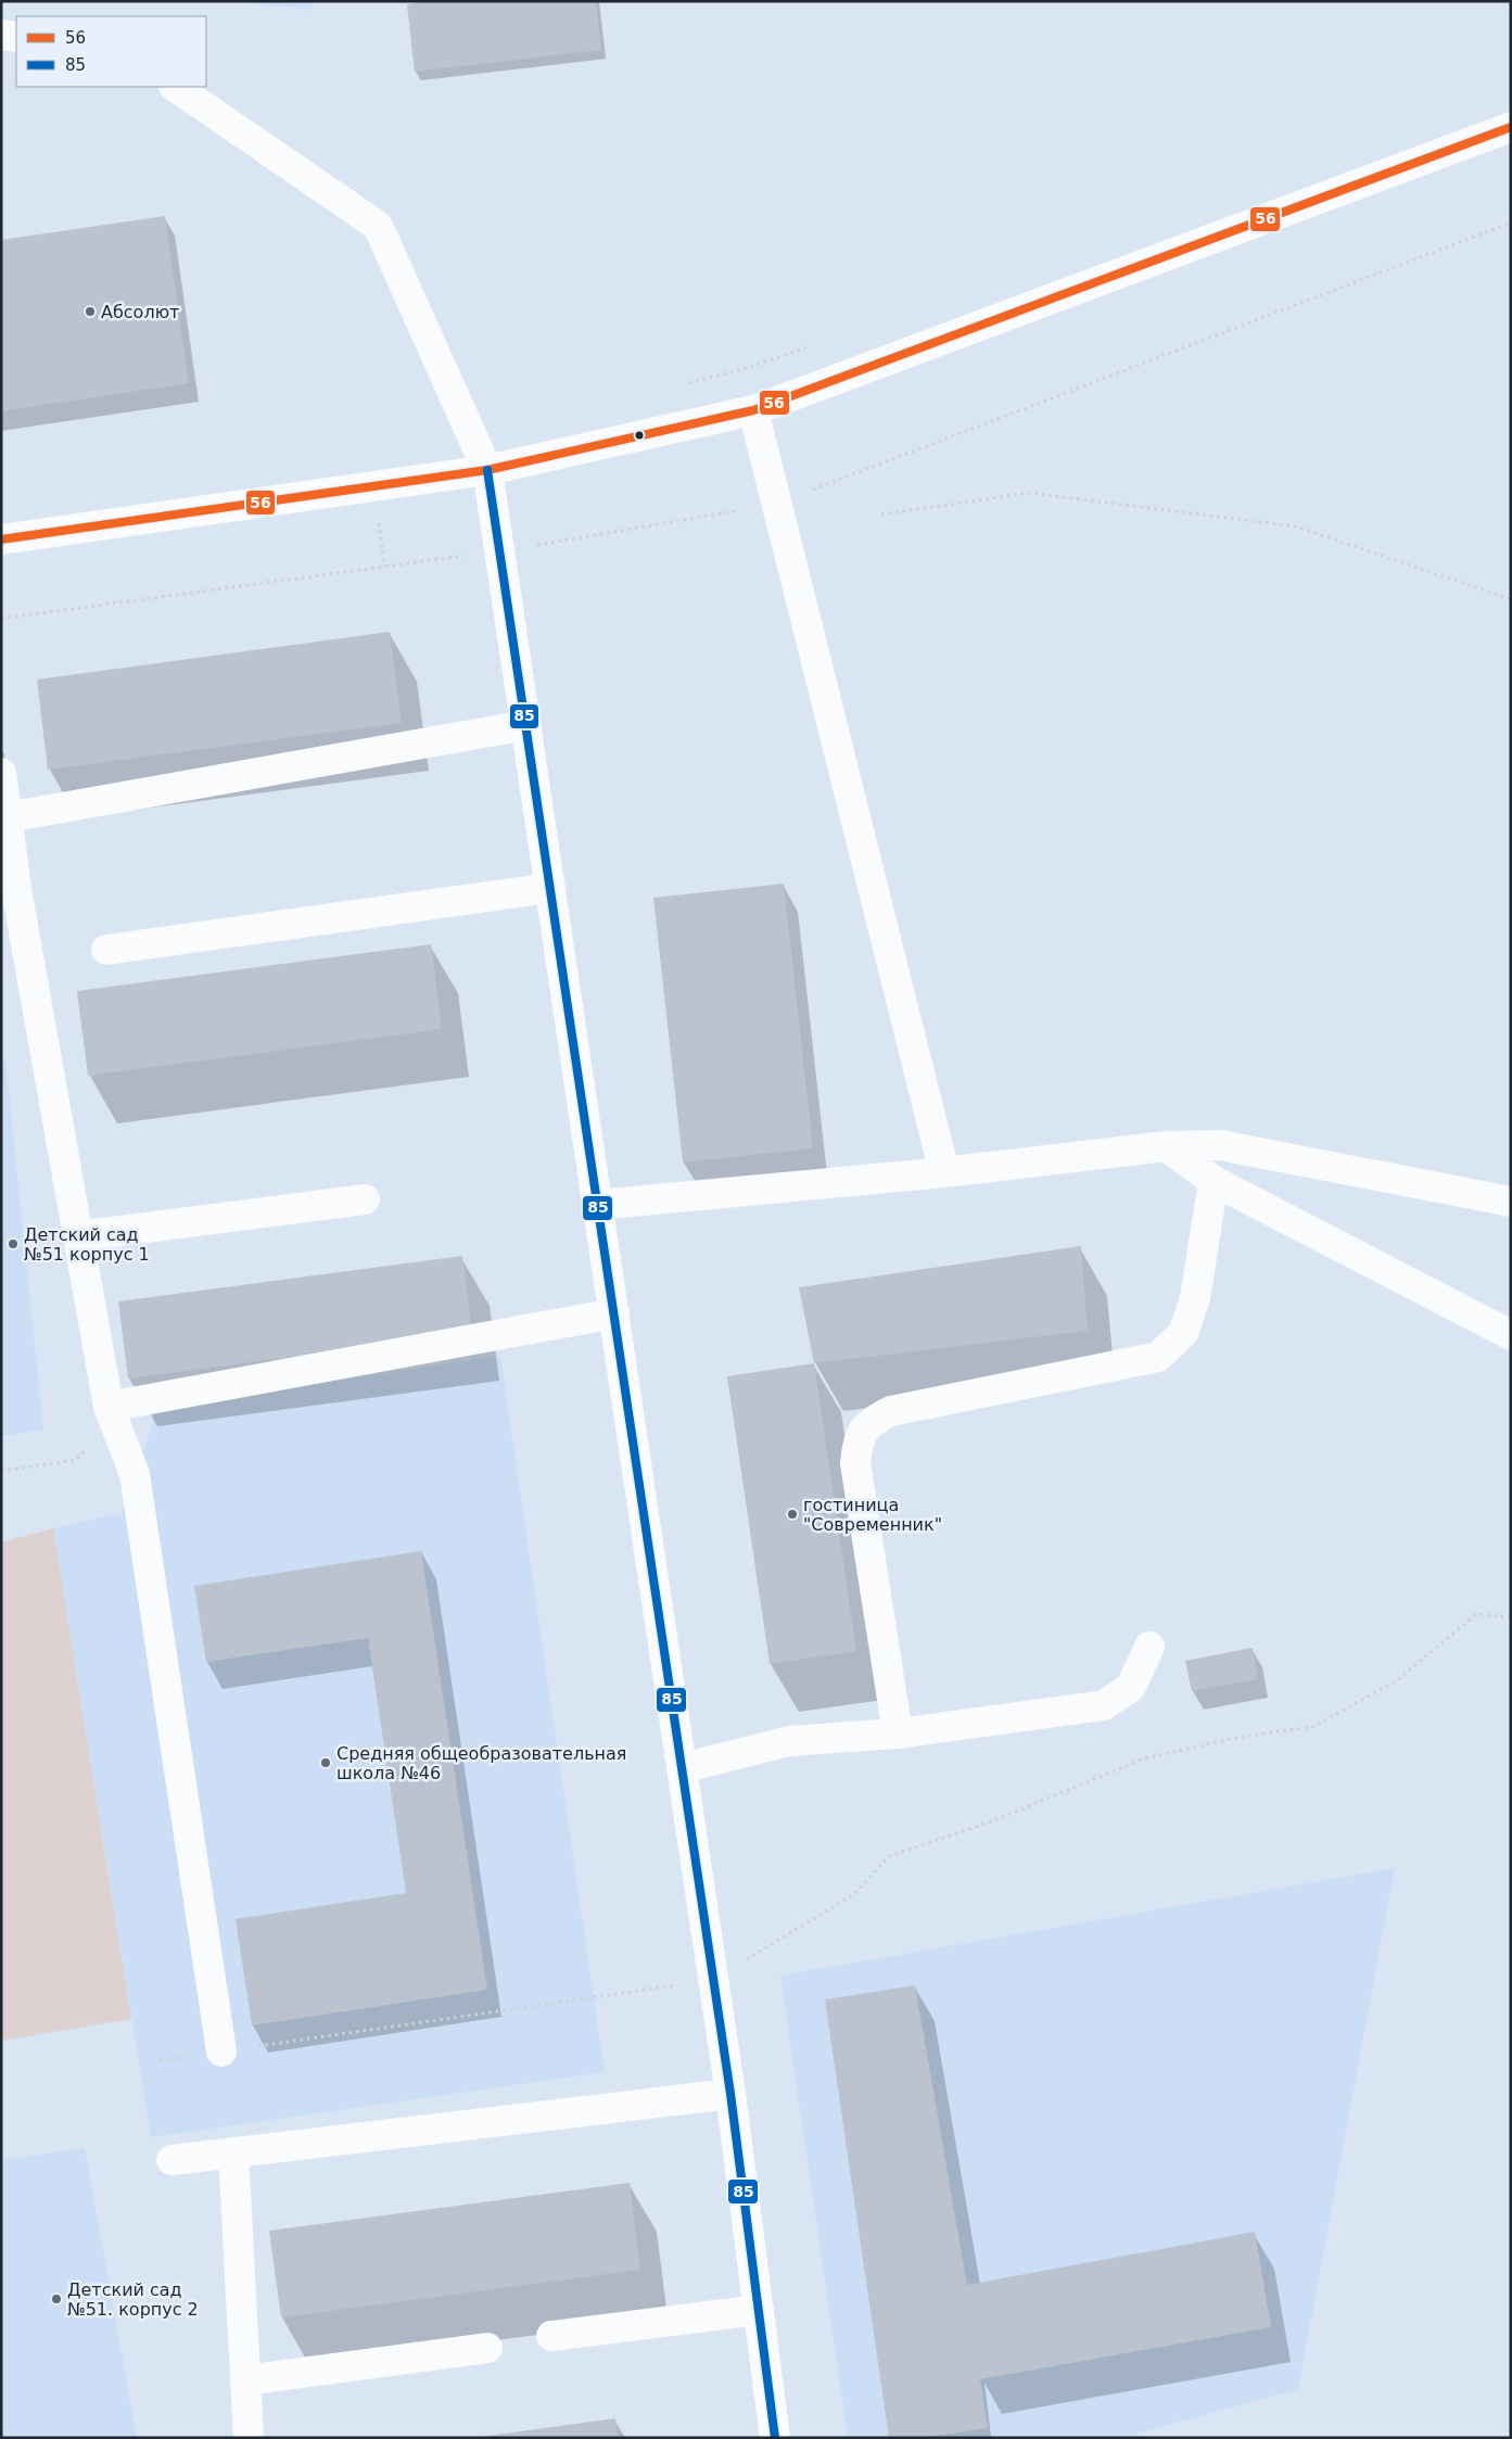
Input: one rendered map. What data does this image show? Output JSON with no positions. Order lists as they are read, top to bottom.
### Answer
{
  "places": [
    "Абсолют",
    "Детский сад №51 корпус 1",
    "гостиница \"Современник\"",
    "Средняя общеобразовательная школа №46",
    "Детский сад №51. корпус 2"
  ],
  "lines": ["transit line 56", "transit line 85"],
  "legend": ["56", "85"]
}
